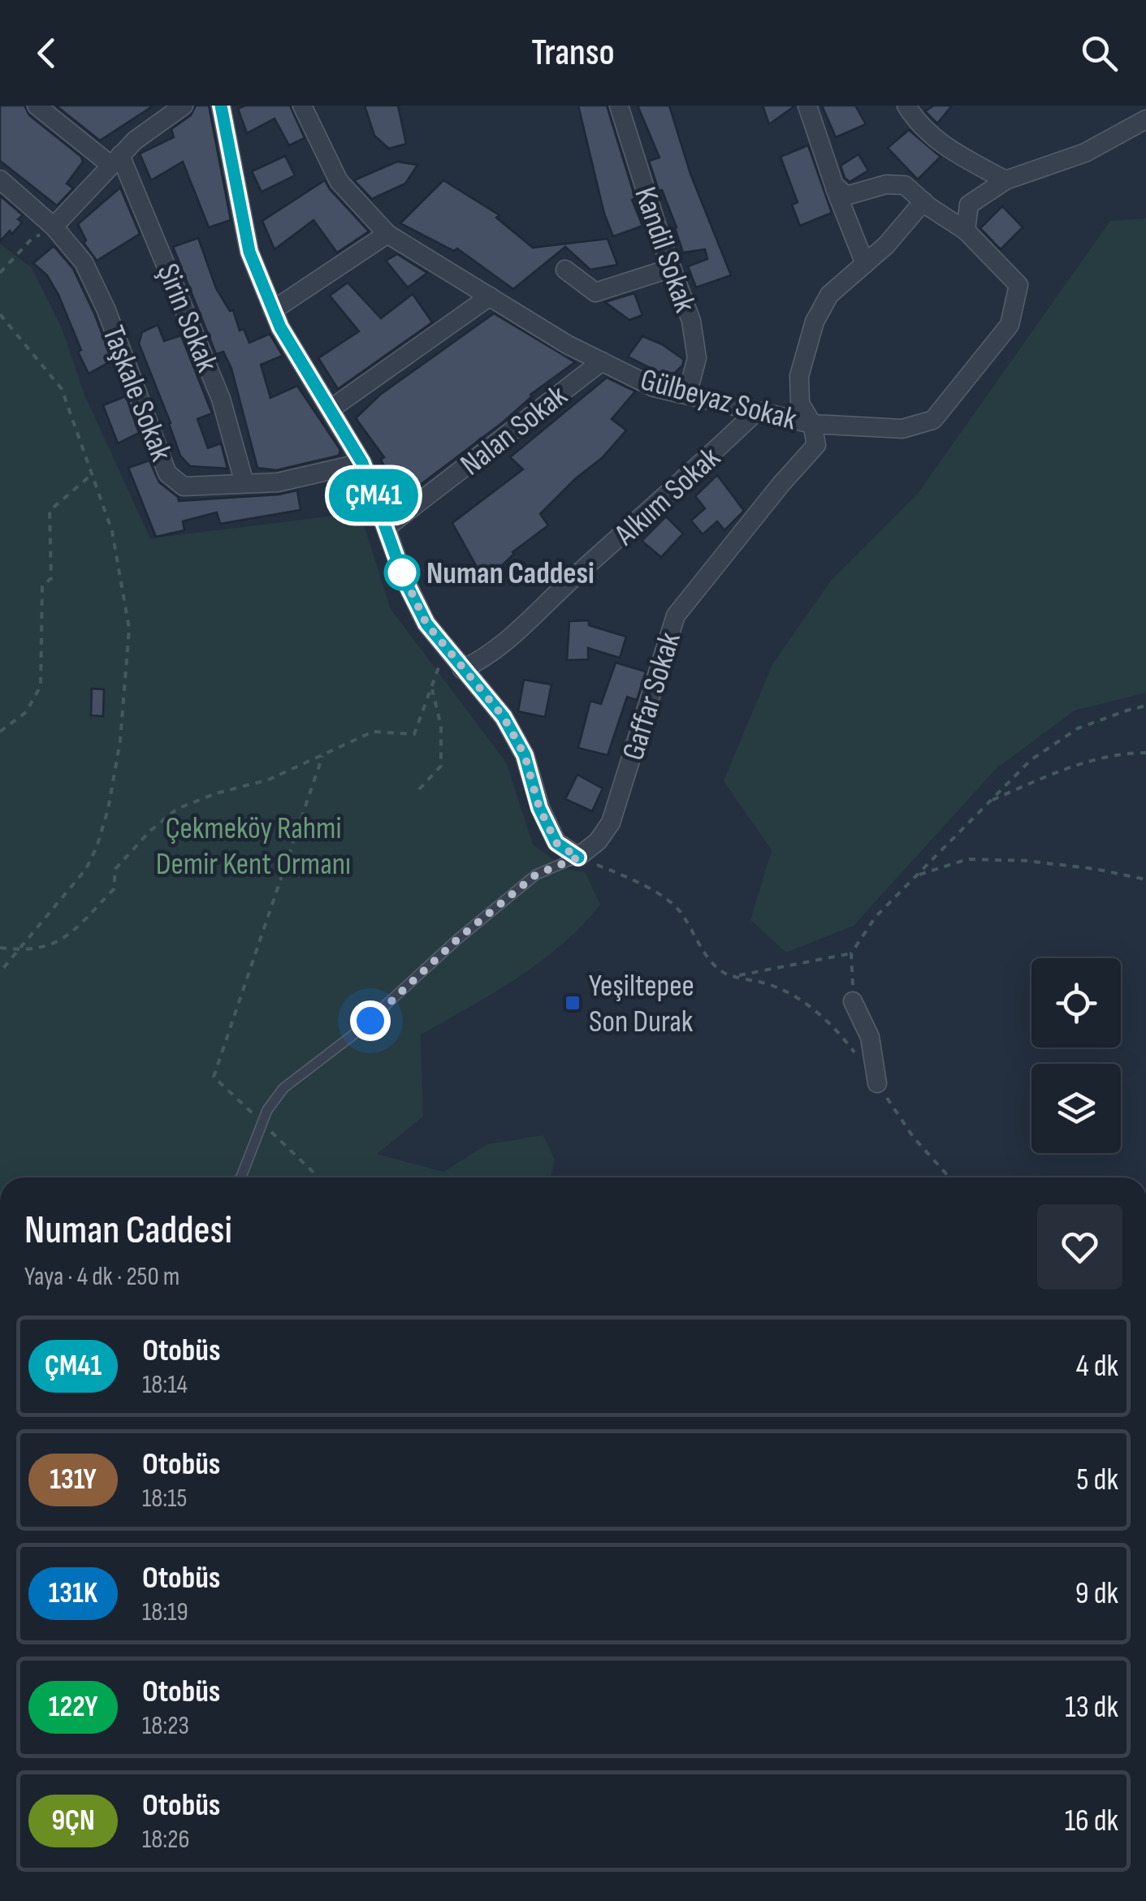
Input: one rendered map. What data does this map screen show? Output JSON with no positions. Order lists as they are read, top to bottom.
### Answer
{
  "streets": {
    "street": [
      "Kandil Sokak",
      "Şirin Sokak",
      "Taşkale Sokak",
      "Gülbeyaz Sokak",
      "Nalan Sokak",
      "Alkıım Sokak",
      "Gaffar Sokak"
    ]
  },
  "crossings": [
    ["Kandil Sokak", "Gülbeyaz Sokak"],
    ["Şirin Sokak", "Taşkale Sokak"],
    ["Gülbeyaz Sokak", "Nalan Sokak"],
    ["Gülbeyaz Sokak", "Alkıım Sokak"],
    ["Gülbeyaz Sokak", "Gaffar Sokak"]
  ],
  "parks": ["Çekmeköy Rahmi Demir Kent Ormanı"],
  "places": {
    "other": ["Numan Caddesi"],
    "transit": ["Yeşiltepee Son Durak"]
  },
  "lines": ["bus line ÇM41"],
  "page": {
    "header": "Transo",
    "on_map": "ÇM41",
    "heading": ["Numan Caddesi", "Yaya · 4 dk · 250 m"],
    "list": [
      {
        "mark": "ÇM41",
        "name": "Otobüs",
        "note": "18:14",
        "value": "4 dk"
      },
      {
        "mark": "131Y",
        "name": "Otobüs",
        "note": "18:15",
        "value": "5 dk"
      },
      {
        "mark": "131K",
        "name": "Otobüs",
        "note": "18:19",
        "value": "9 dk"
      },
      {
        "mark": "122Y",
        "name": "Otobüs",
        "note": "18:23",
        "value": "13 dk"
      },
      {
        "mark": "9ÇN",
        "name": "Otobüs",
        "note": "18:26",
        "value": "16 dk"
      }
    ]
  }
}
